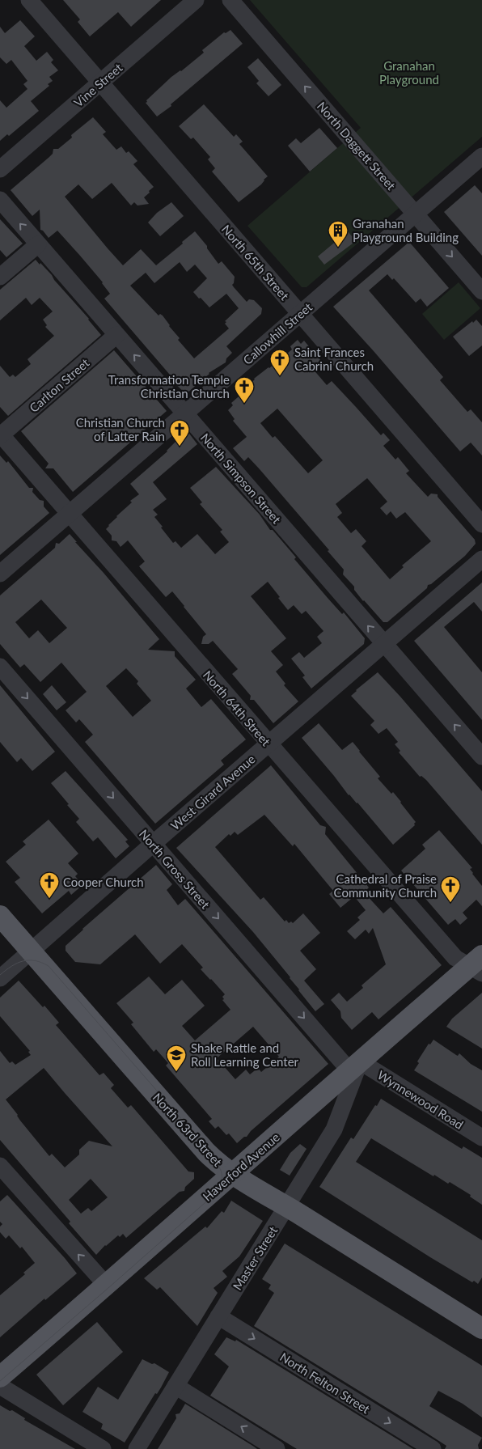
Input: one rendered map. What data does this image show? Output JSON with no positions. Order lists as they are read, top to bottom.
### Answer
{
  "streets": {
    "main road": ["North 63rd Street", "Haverford Avenue"],
    "street": [
      "Vine Street",
      "North Daggett Street",
      "North 65th Street",
      "Callowhill Street",
      "Carlton Street",
      "North Simpson Street",
      "North 64th Street",
      "West Girard Avenue",
      "North Gross Street",
      "Wynnewood Road",
      "Master Street",
      "North Felton Street"
    ]
  },
  "crossings": [
    ["Vine Street", "North 65th Street"],
    ["North Daggett Street", "Callowhill Street"],
    ["North 65th Street", "Callowhill Street"],
    ["Callowhill Street", "North Simpson Street"],
    ["Callowhill Street", "North 64th Street"],
    ["Carlton Street", "North Simpson Street"],
    ["Carlton Street", "North 64th Street"],
    ["North Simpson Street", "West Girard Avenue"],
    ["North 64th Street", "West Girard Avenue"],
    ["North 64th Street", "Haverford Avenue"],
    ["West Girard Avenue", "North Gross Street"],
    ["West Girard Avenue", "North 63rd Street"],
    ["North Gross Street", "Wynnewood Road"],
    ["North Gross Street", "Haverford Avenue"],
    ["North Gross Street", "Master Street"],
    ["Wynnewood Road", "Haverford Avenue"],
    ["Wynnewood Road", "Master Street"],
    ["North 63rd Street", "Haverford Avenue"],
    ["North 63rd Street", "Master Street"],
    ["Haverford Avenue", "Master Street"],
    ["Master Street", "North Felton Street"]
  ],
  "one_way": ["North Simpson Street", "North Gross Street"],
  "parks": ["Granahan Playground"],
  "places": {
    "building": ["Granahan Playground Building"],
    "church": [
      "Saint Frances Cabrini Church",
      "Transformation Temple Christian Church",
      "Christian Church of Latter Rain",
      "Cooper Church",
      "Cathedral of Praise Community Church"
    ],
    "school or university": ["Shake Rattle and Roll Learning Center"]
  }
}
